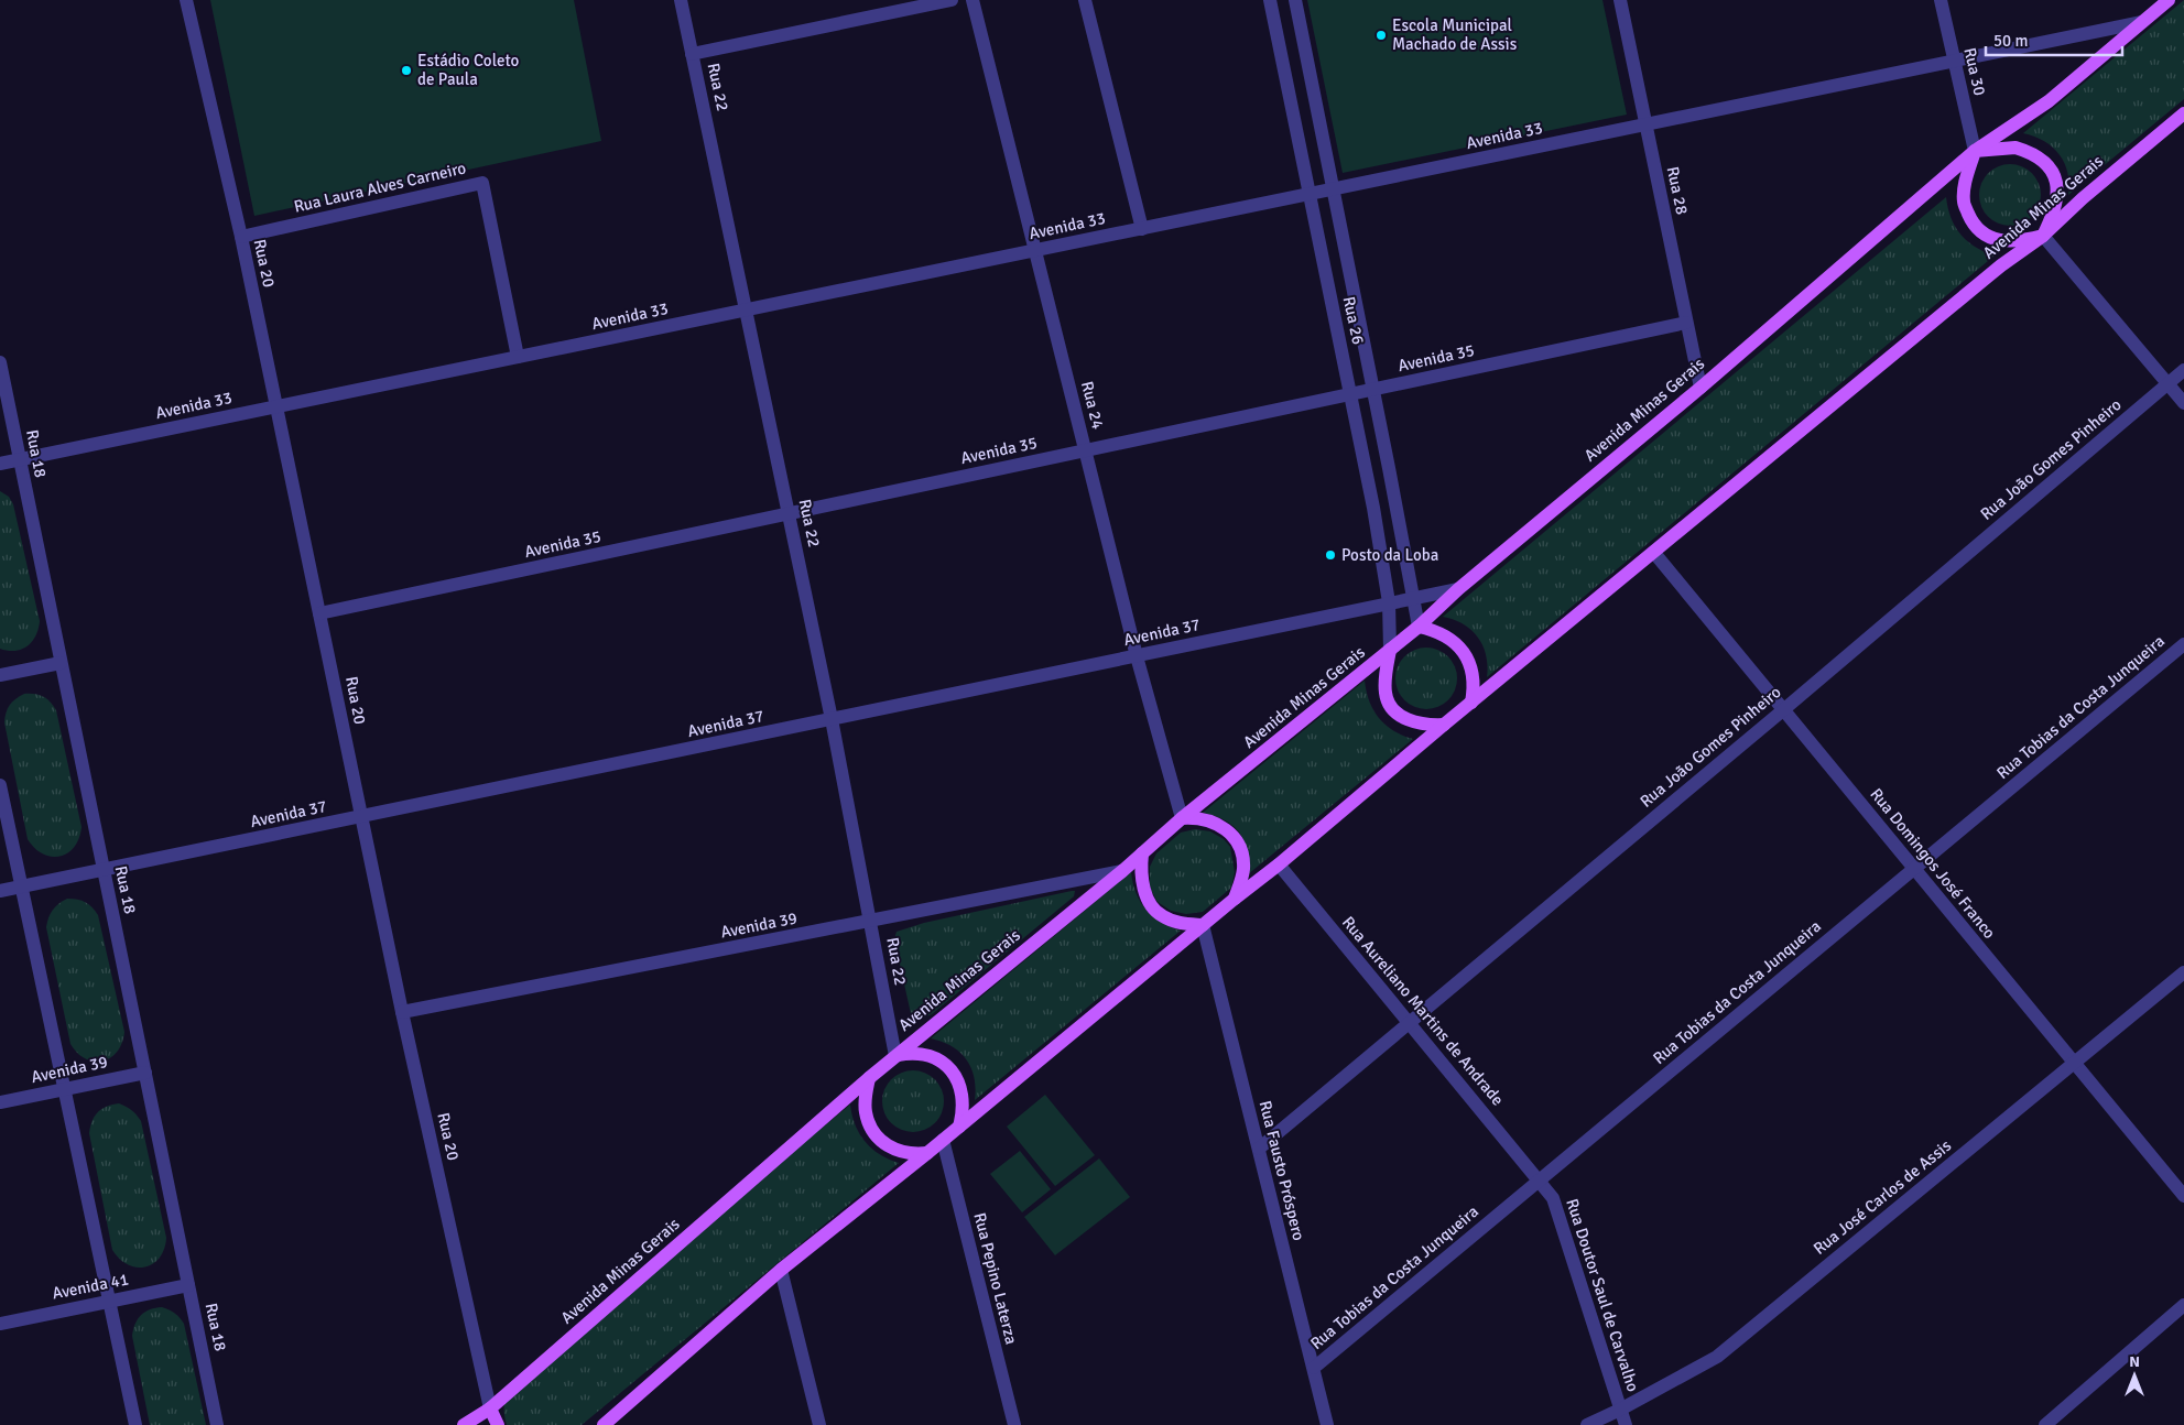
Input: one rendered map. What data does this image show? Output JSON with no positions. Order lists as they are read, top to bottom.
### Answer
{
  "streets": {
    "main road": ["Avenida Minas Gerais"],
    "street": [
      "Rua 30",
      "Rua 22",
      "Avenida 33",
      "Rua Laura Alves Carneiro",
      "Rua 28",
      "Rua 20",
      "Rua 26",
      "Avenida 35",
      "Rua 24",
      "Rua 18",
      "Rua João Gomes Pinheiro",
      "Avenida 37",
      "Rua Tobias da Costa Junqueira",
      "Rua Domingos José Franco",
      "Avenida 39",
      "Rua Aureliano Martins de Andrade",
      "Rua Fausto Próspero",
      "Rua José Carlos de Assis",
      "Rua Pepino Laterza",
      "Avenida 41",
      "Rua Doutor Saul de Carvalho"
    ]
  },
  "crossings": [
    ["Rua 30", "Avenida 33"],
    ["Rua 30", "Avenida Minas Gerais"],
    ["Rua 22", "Avenida 33"],
    ["Rua 22", "Avenida Minas Gerais"],
    ["Rua 22", "Avenida 35"],
    ["Rua 22", "Avenida 37"],
    ["Rua 22", "Avenida 39"],
    ["Rua 22", "Rua Pepino Laterza"],
    ["Avenida 33", "Rua Laura Alves Carneiro"],
    ["Avenida 33", "Rua 28"],
    ["Avenida 33", "Avenida Minas Gerais"],
    ["Avenida 33", "Rua 20"],
    ["Avenida 33", "Rua 26"],
    ["Avenida 33", "Rua 24"],
    ["Avenida 33", "Rua 18"],
    ["Rua Laura Alves Carneiro", "Rua 20"],
    ["Rua 28", "Avenida Minas Gerais"],
    ["Rua 28", "Avenida 35"],
    ["Avenida Minas Gerais", "Rua 20"],
    ["Avenida Minas Gerais", "Rua 26"],
    ["Avenida Minas Gerais", "Rua 24"],
    ["Avenida Minas Gerais", "Avenida 37"],
    ["Avenida Minas Gerais", "Rua Domingos José Franco"],
    ["Avenida Minas Gerais", "Avenida 39"],
    ["Avenida Minas Gerais", "Rua Aureliano Martins de Andrade"],
    ["Avenida Minas Gerais", "Rua Fausto Próspero"],
    ["Avenida Minas Gerais", "Rua Pepino Laterza"],
    ["Rua 20", "Avenida 35"],
    ["Rua 20", "Avenida 37"],
    ["Rua 20", "Avenida 39"],
    ["Rua 26", "Avenida 35"],
    ["Rua 26", "Avenida 37"],
    ["Avenida 35", "Rua 24"],
    ["Rua 24", "Avenida 37"],
    ["Rua 24", "Rua Fausto Próspero"],
    ["Rua 18", "Avenida 37"],
    ["Rua 18", "Avenida 39"],
    ["Rua 18", "Avenida 41"],
    ["Rua João Gomes Pinheiro", "Rua Domingos José Franco"],
    ["Rua João Gomes Pinheiro", "Rua Aureliano Martins de Andrade"],
    ["Rua João Gomes Pinheiro", "Rua Fausto Próspero"],
    ["Rua Tobias da Costa Junqueira", "Rua Domingos José Franco"],
    ["Rua Tobias da Costa Junqueira", "Rua Aureliano Martins de Andrade"],
    ["Rua Tobias da Costa Junqueira", "Rua Fausto Próspero"],
    ["Rua Tobias da Costa Junqueira", "Rua Doutor Saul de Carvalho"],
    ["Rua Domingos José Franco", "Rua José Carlos de Assis"],
    ["Rua Aureliano Martins de Andrade", "Rua Doutor Saul de Carvalho"],
    ["Rua José Carlos de Assis", "Rua Doutor Saul de Carvalho"]
  ],
  "places": ["Escola Municipal Machado de Assis", "Estádio Coleto de Paula", "Posto da Loba"],
  "scale_bar": "50 m",
  "north": "top"
}
